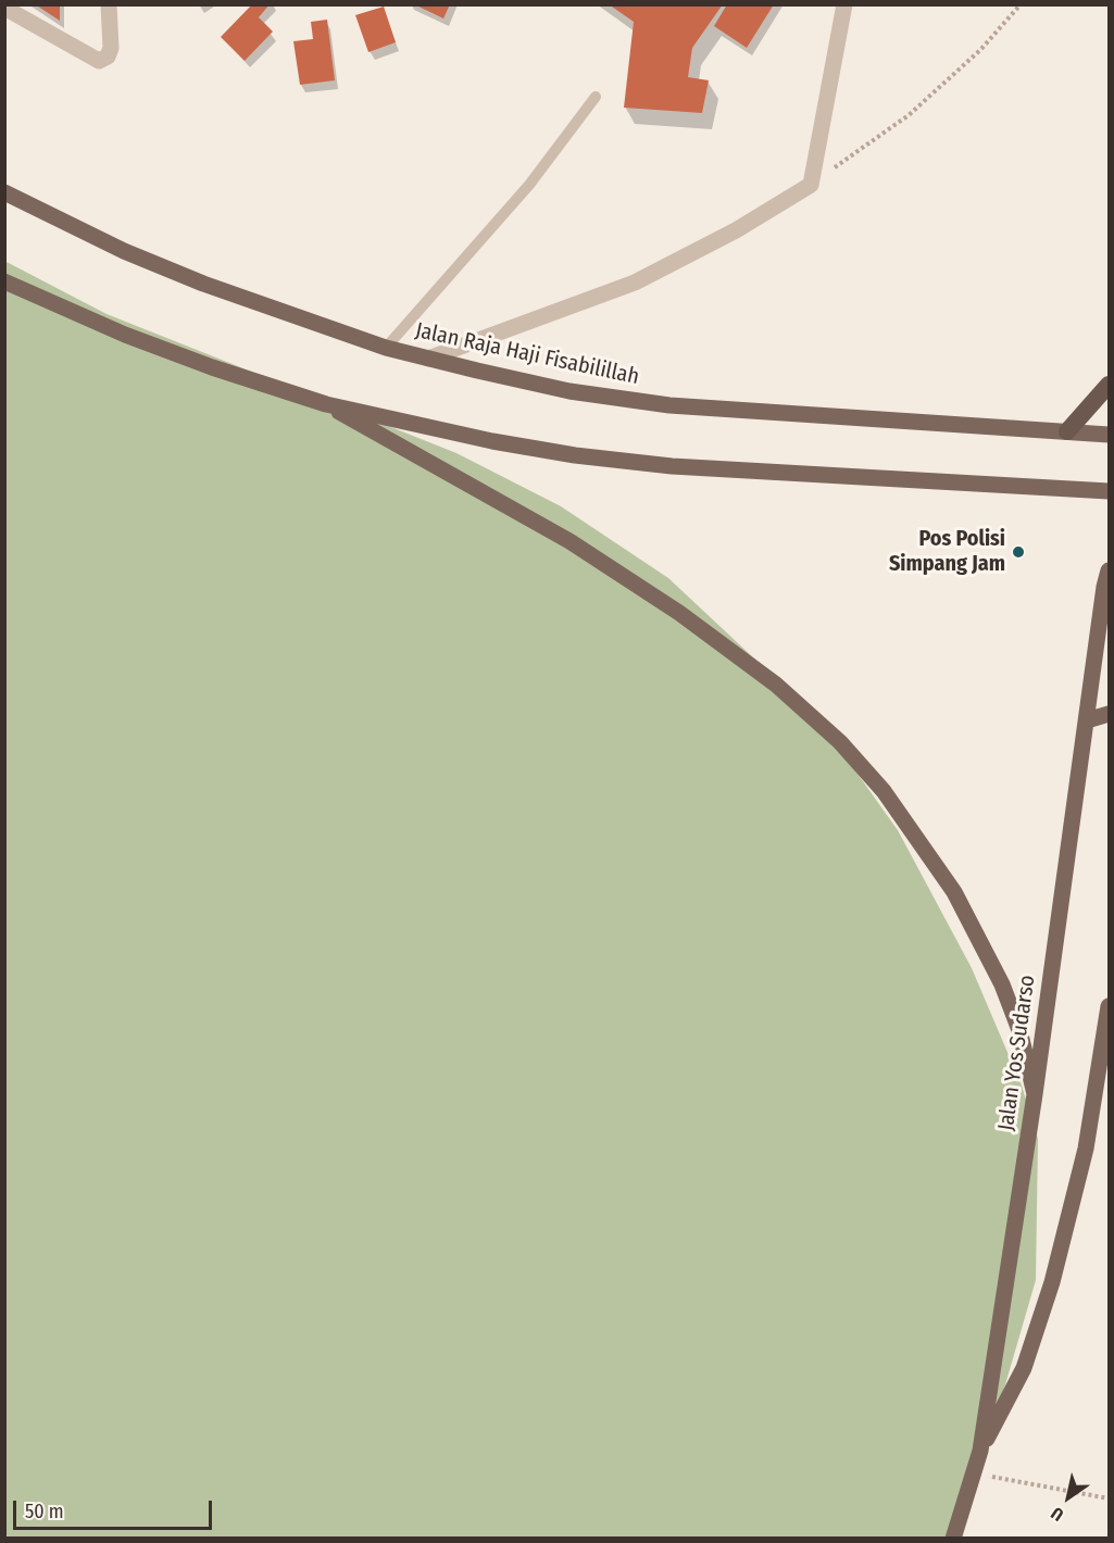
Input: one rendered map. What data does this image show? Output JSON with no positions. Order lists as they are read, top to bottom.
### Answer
{
  "streets": {
    "main road": ["Jalan Raja Haji Fisabilillah", "Jalan Yos Sudarso"]
  },
  "places": ["Pos Polisi Simpang Jam"],
  "scale_bar": "50 m",
  "north": "bottom left"
}
